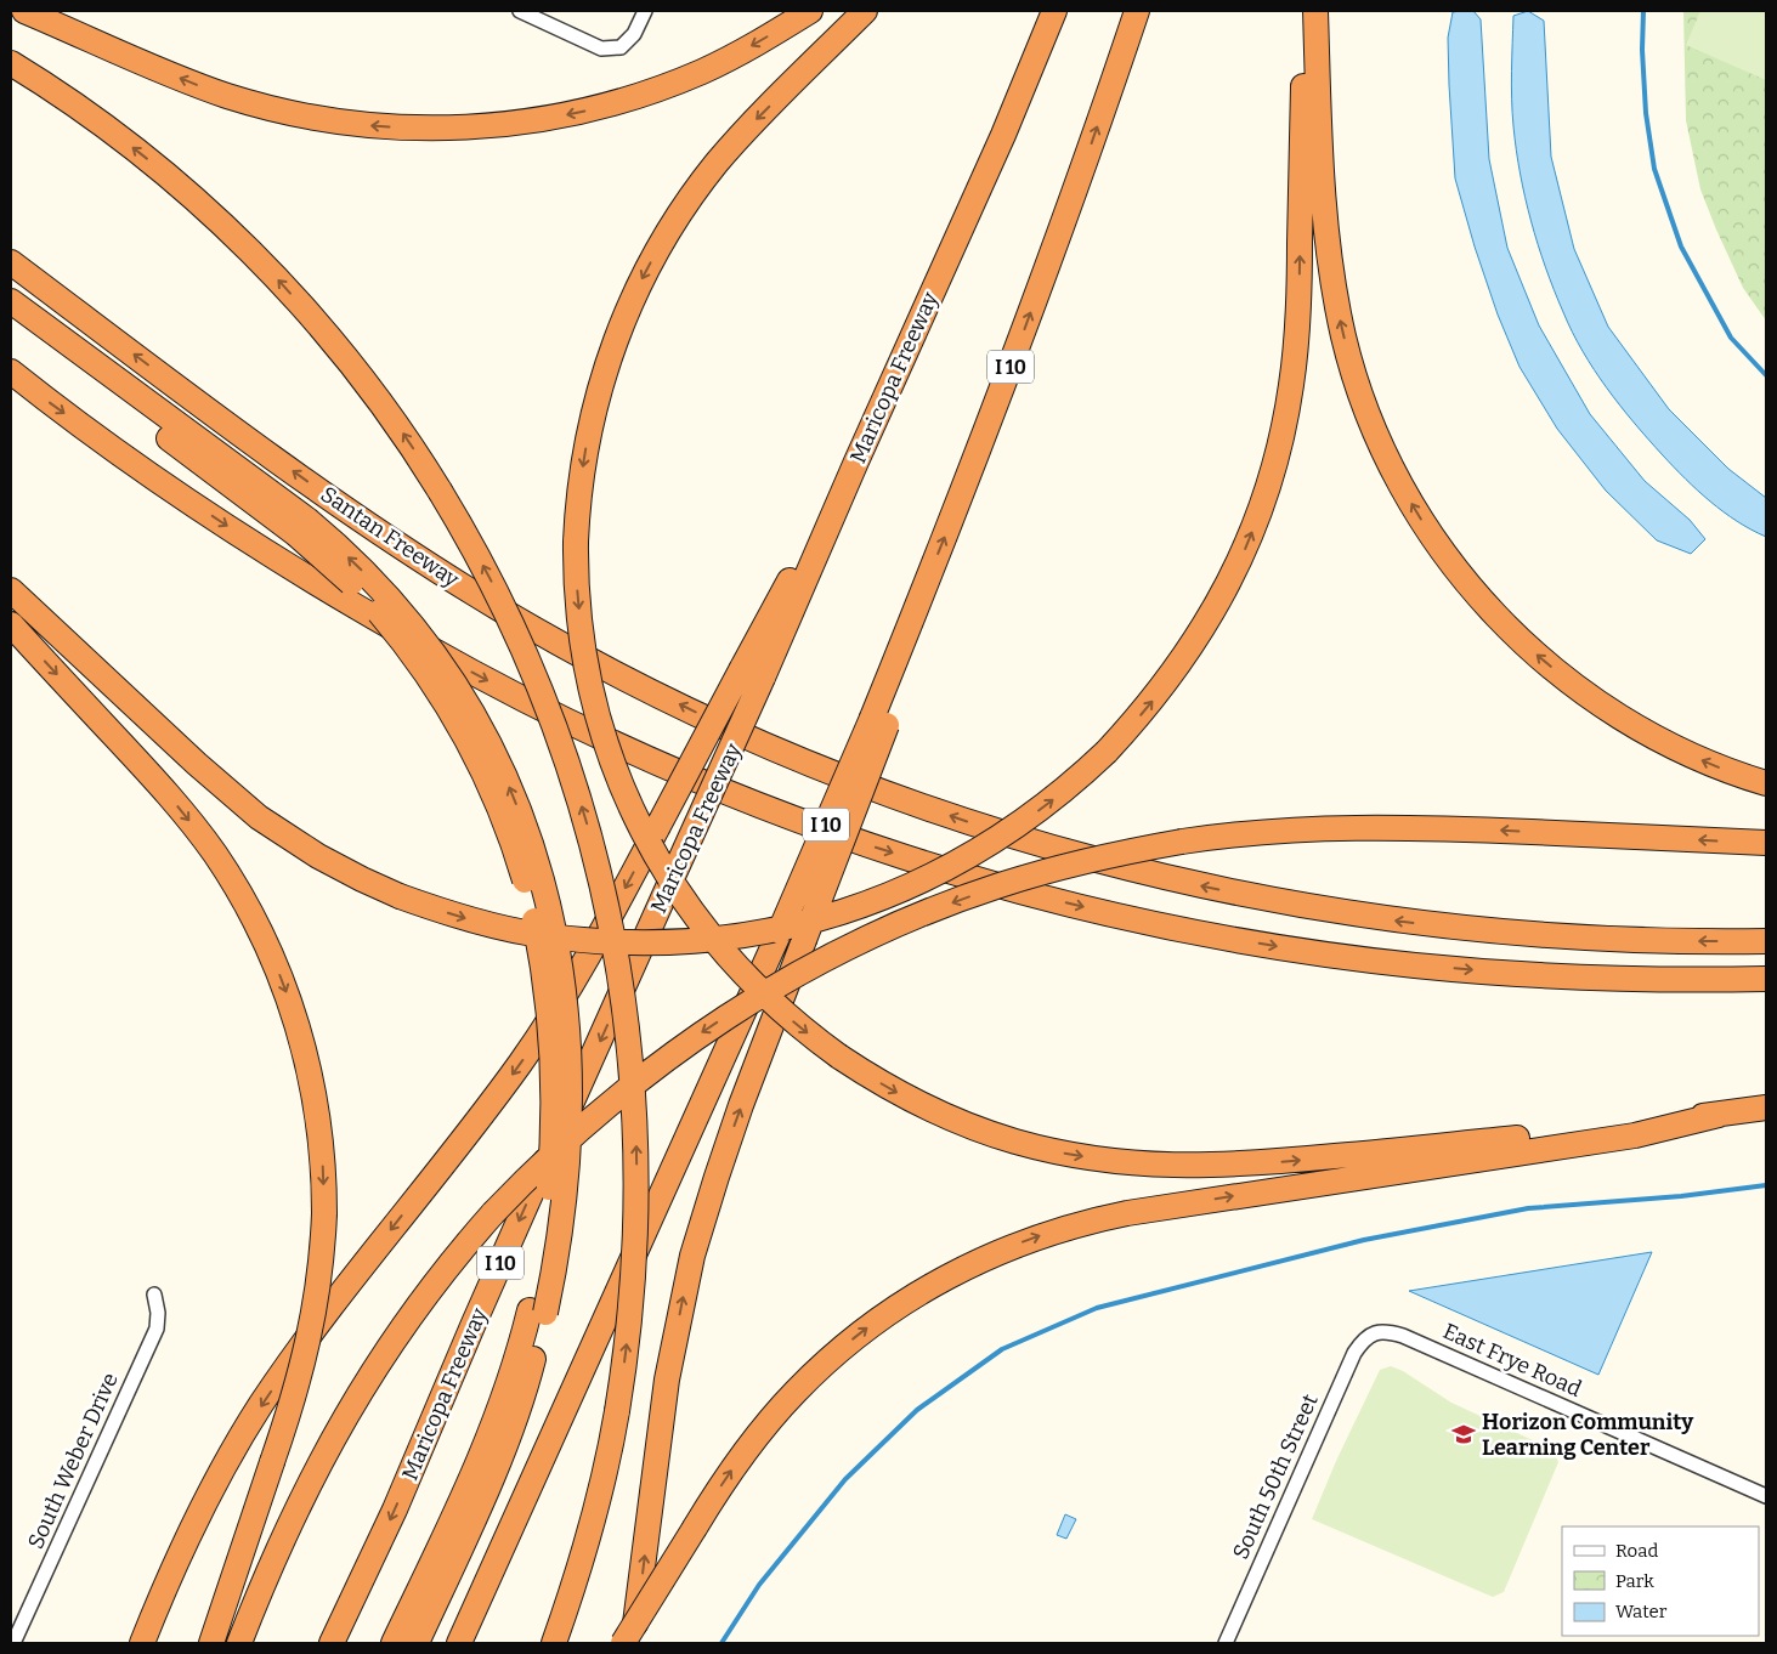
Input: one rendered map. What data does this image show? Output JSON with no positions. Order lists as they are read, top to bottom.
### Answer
{
  "streets": {
    "highway": ["I 10", "Maricopa Freeway", "Santan Freeway"],
    "street": ["East Frye Road", "South Weber Drive", "South 50th Street"]
  },
  "crossings": [
    ["East Frye Road", "South 50th Street"]
  ],
  "places": {
    "school or university": ["Horizon Community Learning Center"]
  },
  "legend": ["Road", "Park", "Water"]
}
